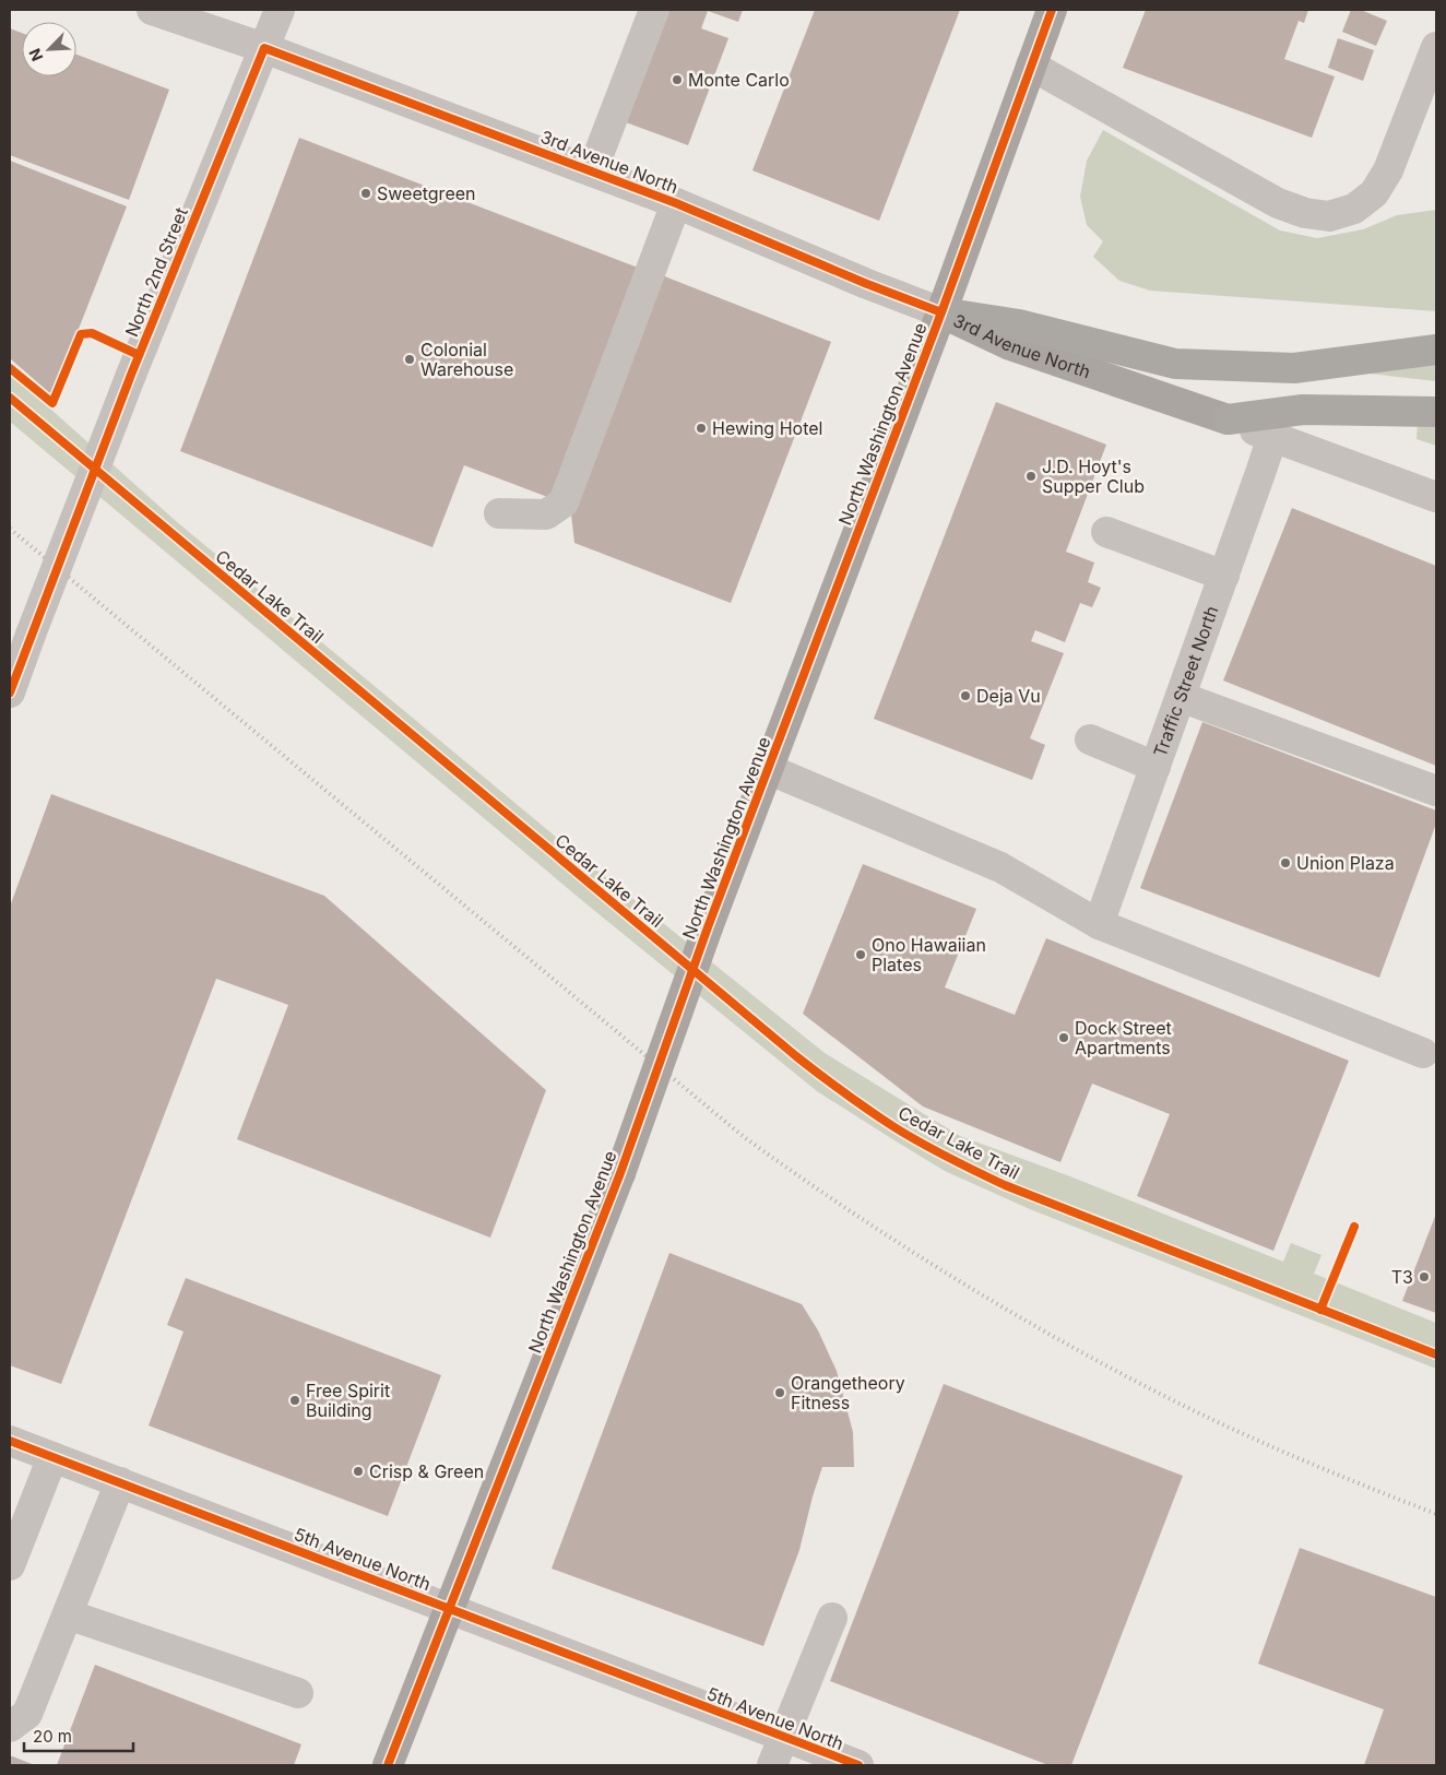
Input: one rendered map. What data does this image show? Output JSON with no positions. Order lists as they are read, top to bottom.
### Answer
{
  "streets": {
    "main road": ["3rd Avenue North", "North Washington Avenue"],
    "street": ["North 2nd Street", "Traffic Street North", "5th Avenue North"],
    "cycle path": ["Cedar Lake Trail"]
  },
  "crossings": [
    ["3rd Avenue North", "North 2nd Street"],
    ["3rd Avenue North", "North Washington Avenue"],
    ["3rd Avenue North", "Traffic Street North"],
    ["North Washington Avenue", "5th Avenue North"]
  ],
  "places": [
    "Monte Carlo",
    "Sweetgreen",
    "Colonial Warehouse",
    "Hewing Hotel",
    "J.D. Hoyt's Supper Club",
    "Deja Vu",
    "Union Plaza",
    "Ono Hawaiian Plates",
    "Dock Street Apartments",
    "T3",
    "Orangetheory Fitness",
    "Free Spirit Building",
    "Crisp & Green"
  ],
  "scale_bar": "20 m",
  "north": "bottom left"
}
